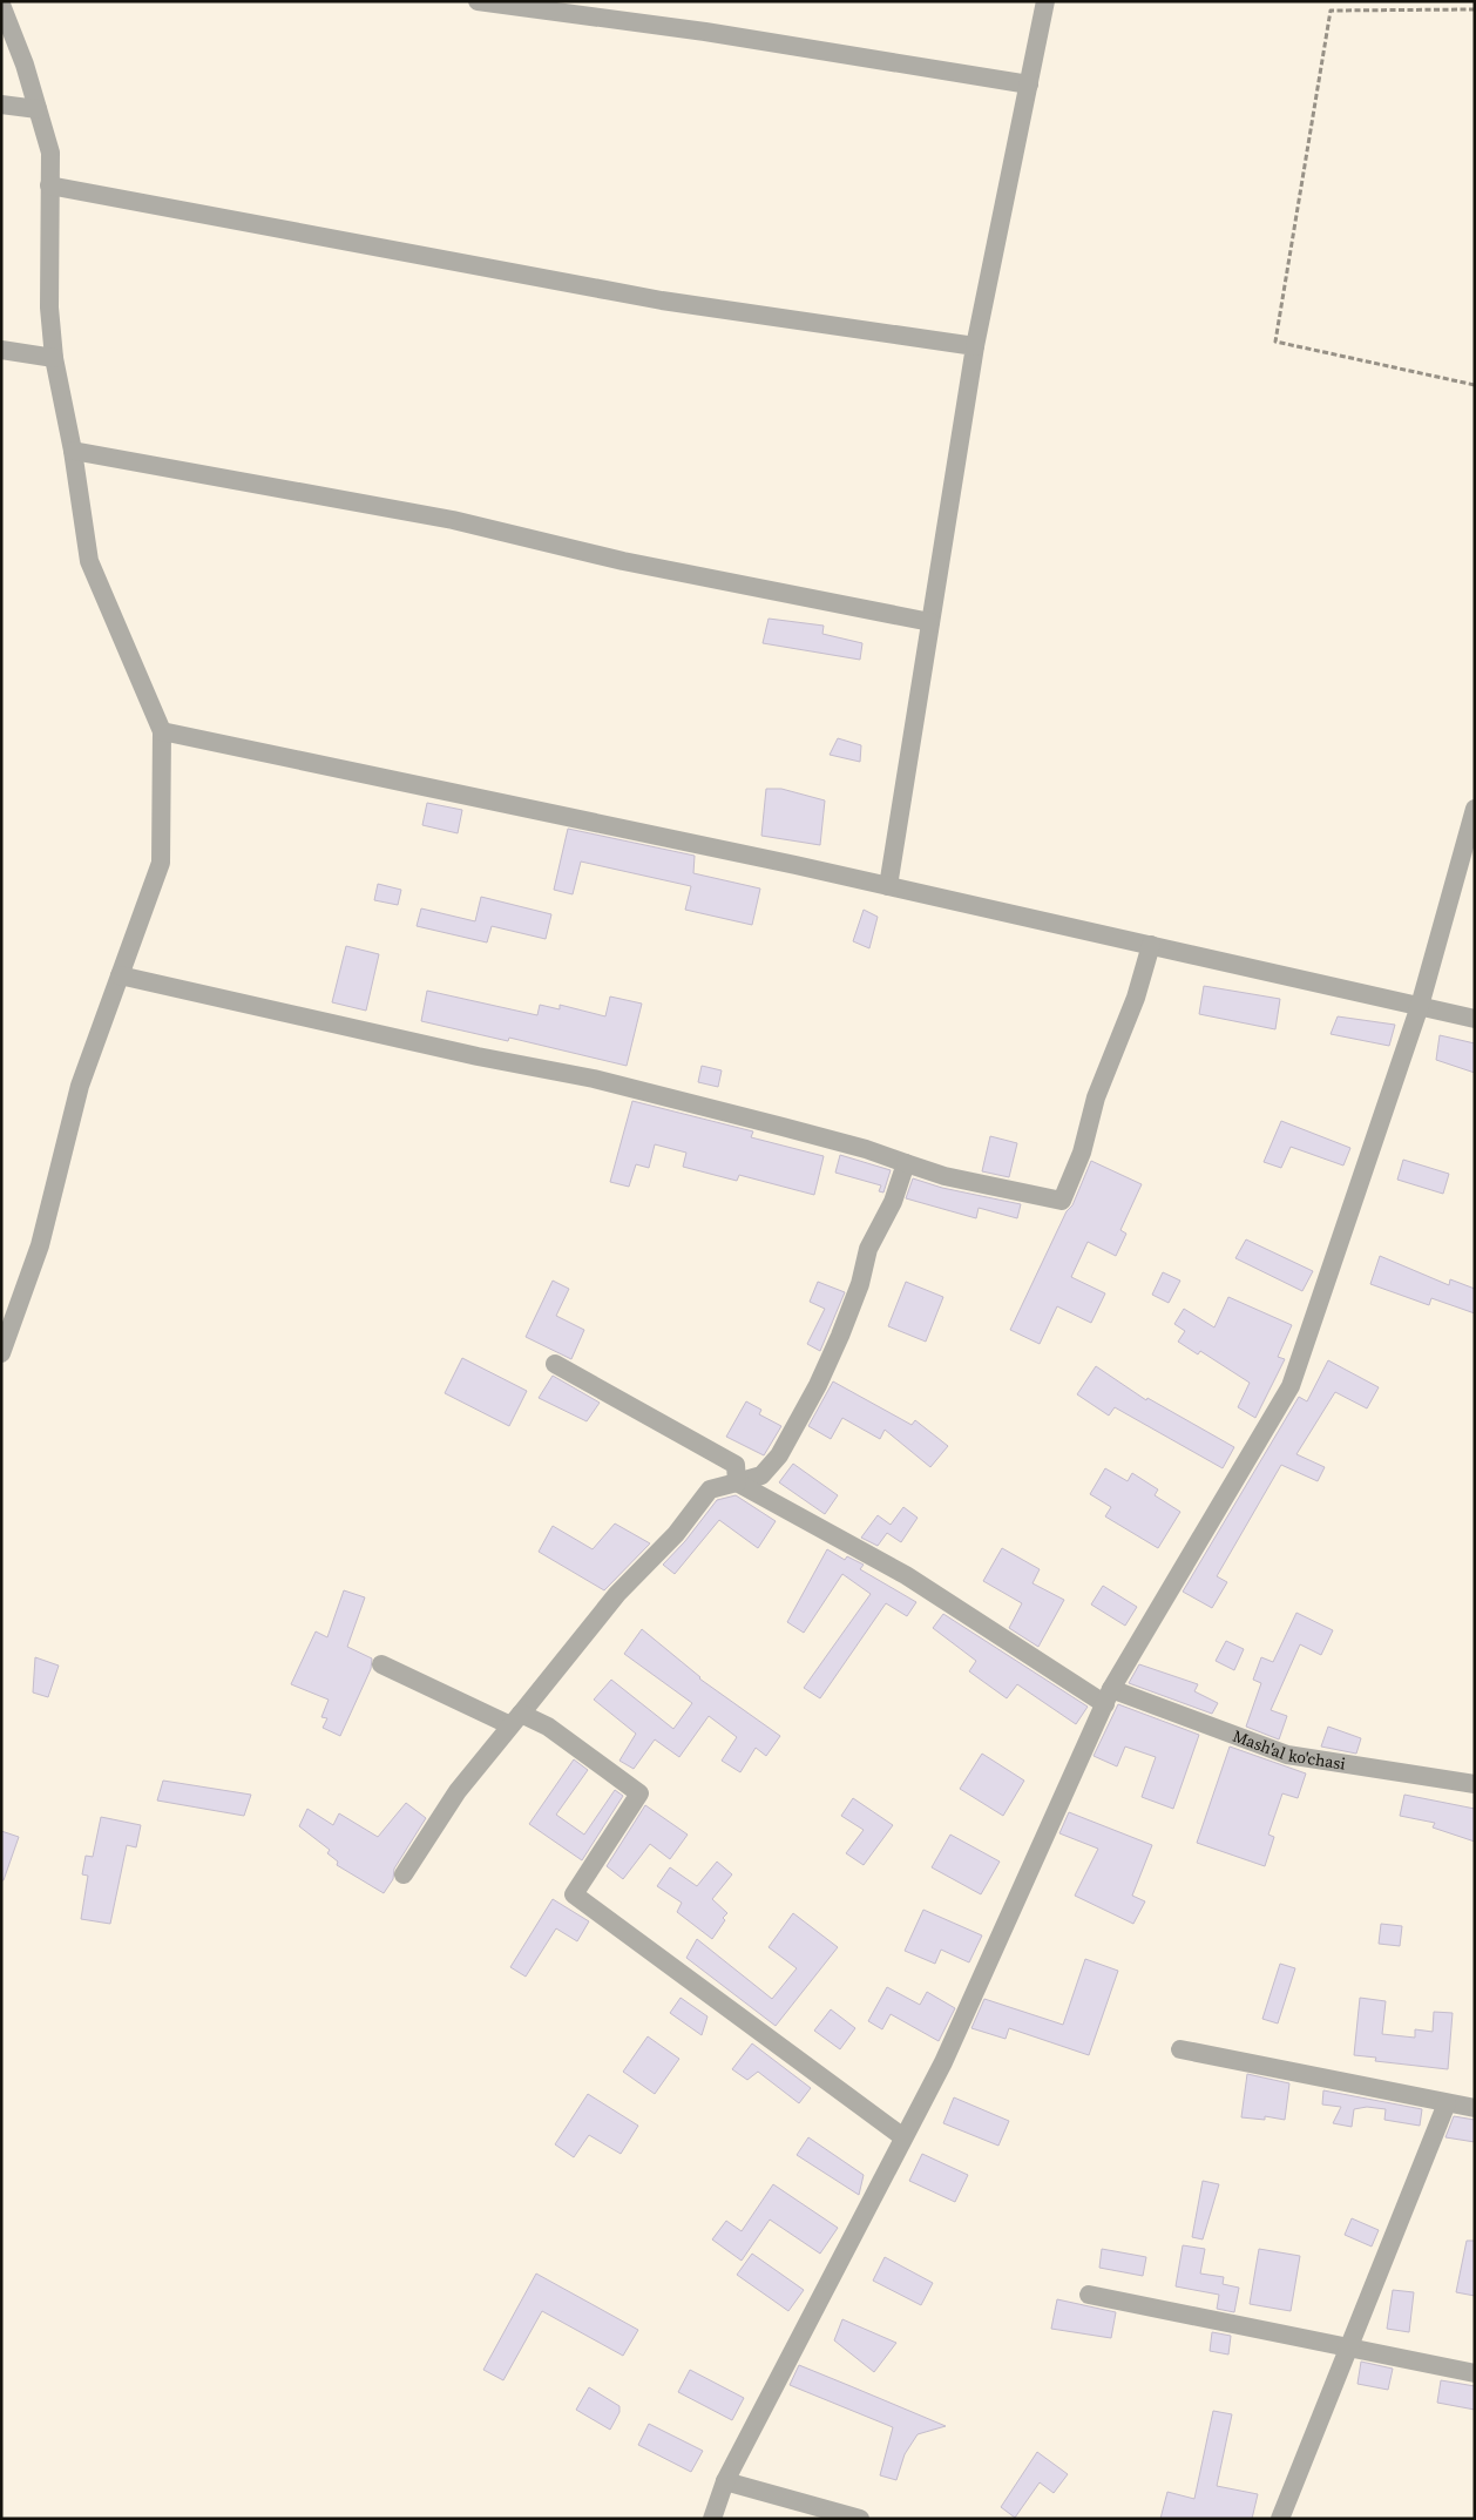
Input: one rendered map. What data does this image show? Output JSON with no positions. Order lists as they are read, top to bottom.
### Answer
{
  "streets": {
    "street": ["Mash'al ko'chasi"]
  }
}
